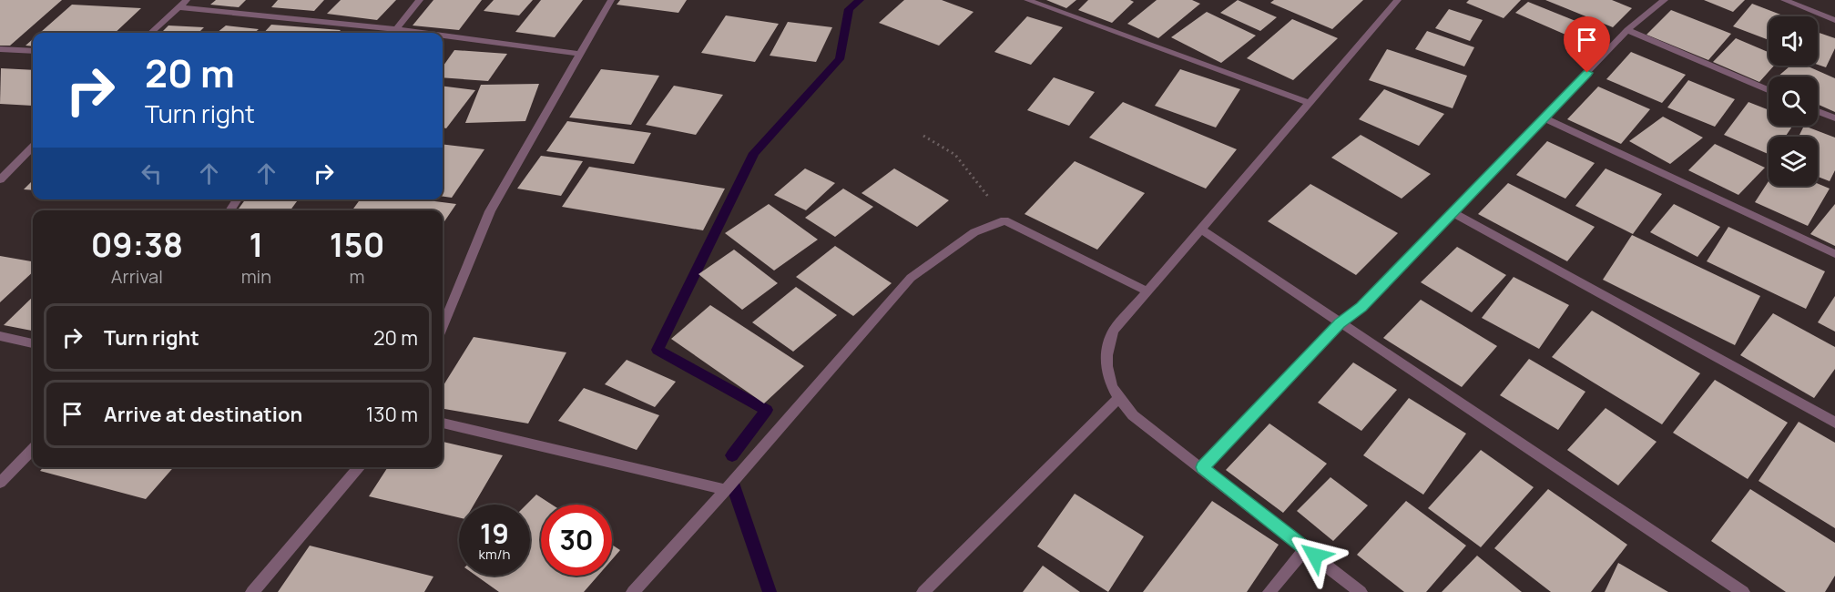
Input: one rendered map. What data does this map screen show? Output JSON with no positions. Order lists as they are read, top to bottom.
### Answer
{
  "page": {
    "turn": ["20 m", "Turn right"],
    "eta": [
      "09:38",
      "Arrival",
      "1",
      "min",
      "150",
      "m"
    ],
    "list": [
      {
        "name": "Turn right",
        "value": "20 m"
      },
      {
        "name": "Arrive at destination",
        "value": "130 m"
      }
    ],
    "speed": "19 km/h",
    "limit": "30"
  }
}
